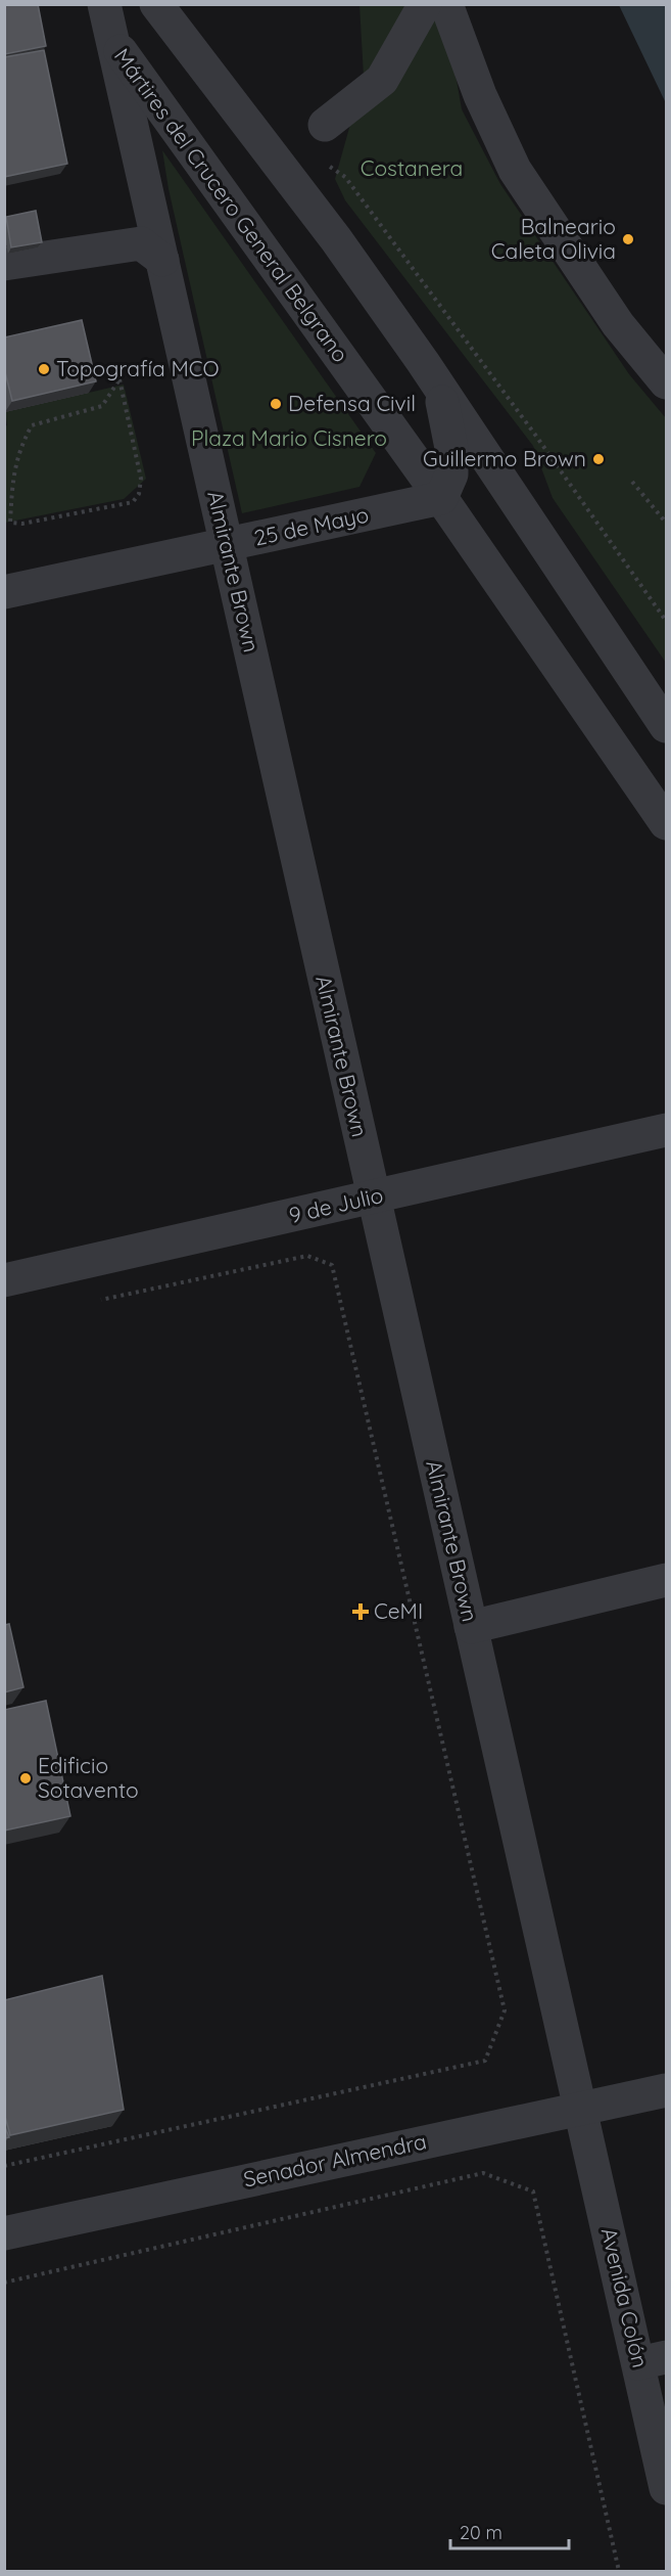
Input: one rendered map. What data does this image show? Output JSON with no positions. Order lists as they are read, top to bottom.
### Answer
{
  "streets": {
    "street": [
      "Mártires del Crucero General Belgrano",
      "25 de Mayo",
      "Almirante Brown",
      "9 de Julio",
      "Senador Almendra",
      "Avenida Colón"
    ]
  },
  "crossings": [
    ["Mártires del Crucero General Belgrano", "25 de Mayo"],
    ["Mártires del Crucero General Belgrano", "Almirante Brown"],
    ["25 de Mayo", "Almirante Brown"],
    ["Almirante Brown", "9 de Julio"],
    ["Almirante Brown", "Senador Almendra"],
    ["Almirante Brown", "Avenida Colón"],
    ["Senador Almendra", "Avenida Colón"]
  ],
  "parks": ["Costanera", "Plaza Mario Cisnero"],
  "places": {
    "other": [
      "Balneario Caleta Olivia",
      "Topografía MCO",
      "Defensa Civil",
      "Guillermo Brown",
      "Edificio Sotavento"
    ],
    "health": ["CeMI"]
  },
  "scale_bar": "20 m"
}
